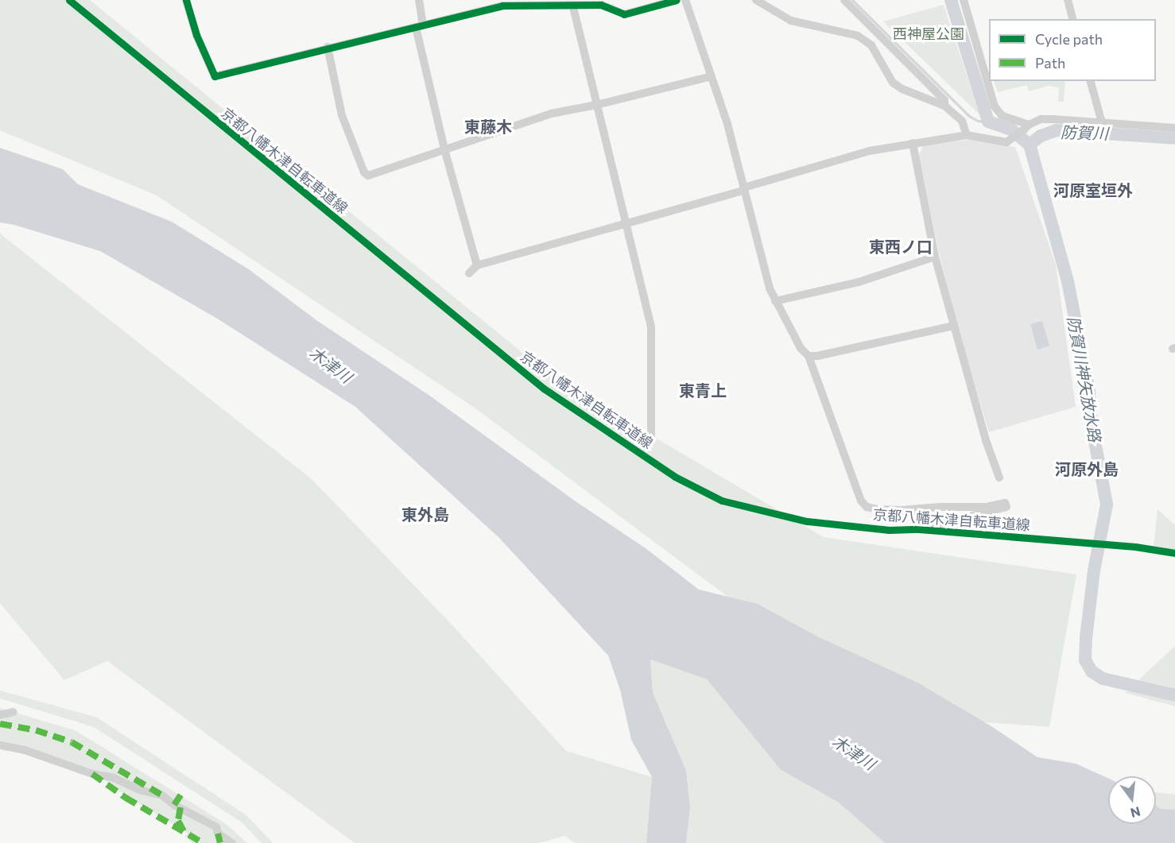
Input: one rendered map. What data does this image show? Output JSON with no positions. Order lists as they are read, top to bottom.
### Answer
{
  "streets": {
    "cycle path": ["京都八幡木津自転車道線"]
  },
  "districts": [
    "東藤木",
    "河原室垣外",
    "東西ノ口",
    "東青上",
    "河原外島",
    "東外島"
  ],
  "water": ["防賀川", "木津川", "防賀川神矢放水路"],
  "parks": ["西神屋公園"],
  "legend": ["Cycle path", "Path"],
  "north": "bottom"
}
